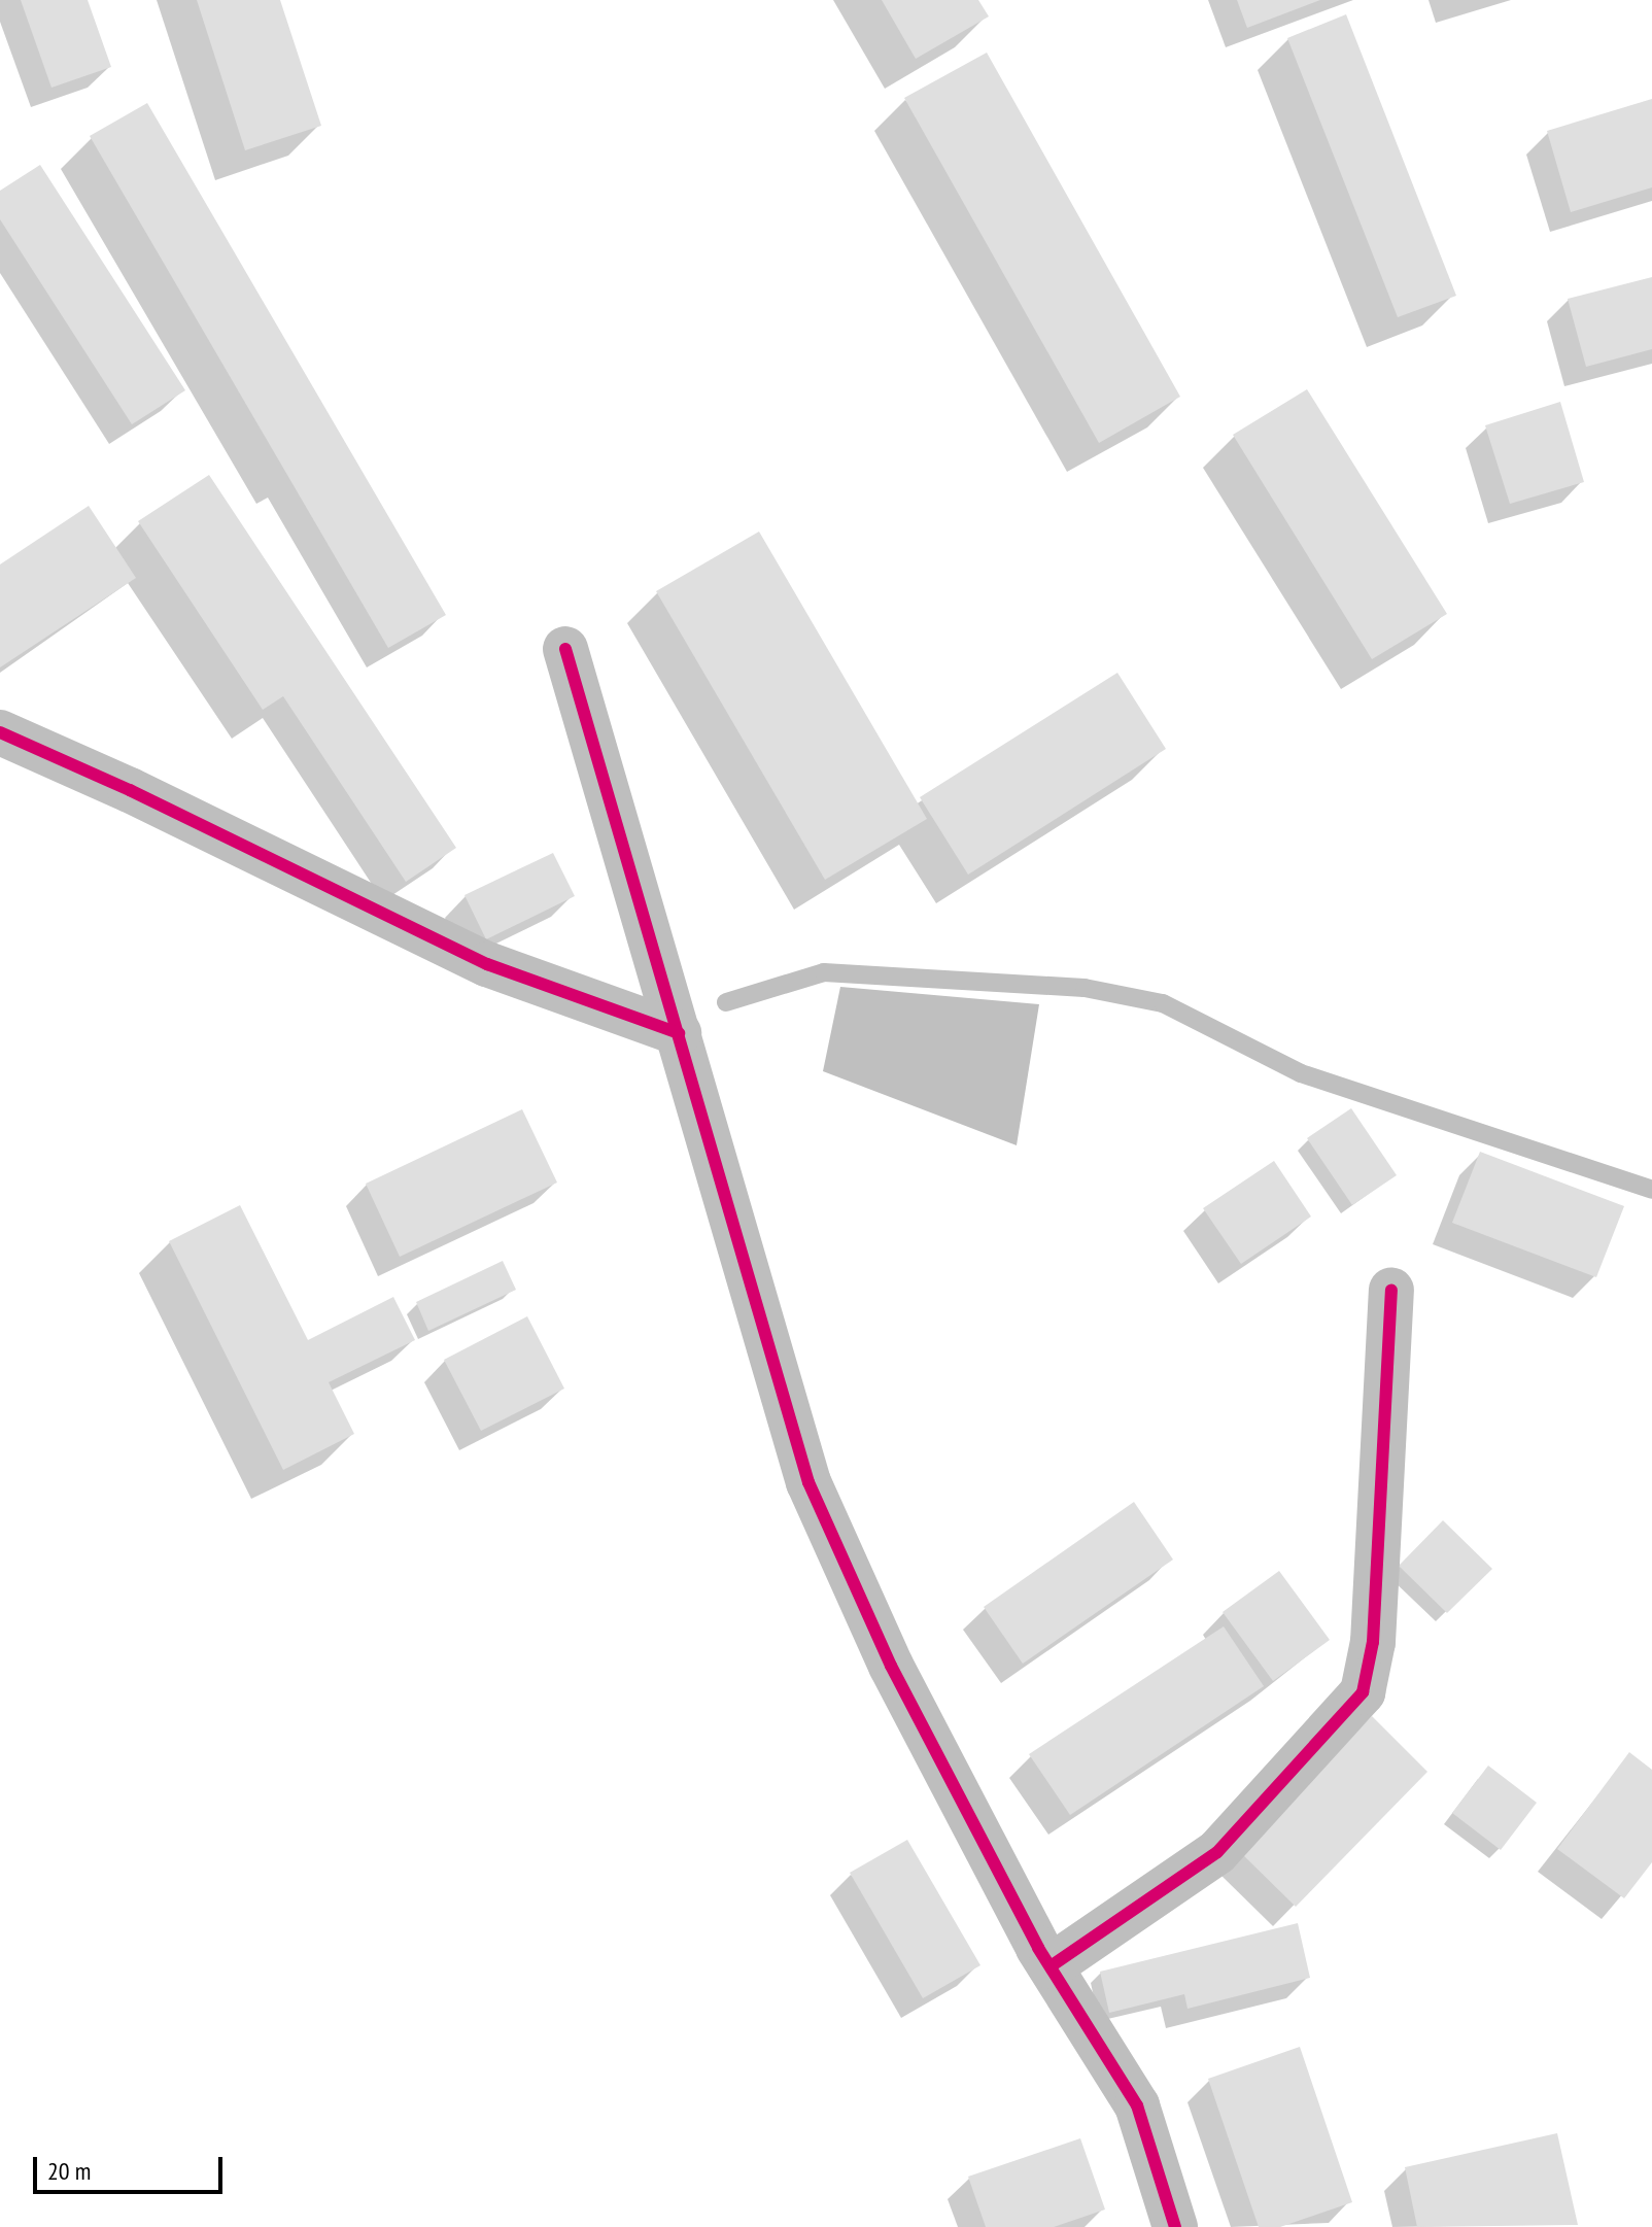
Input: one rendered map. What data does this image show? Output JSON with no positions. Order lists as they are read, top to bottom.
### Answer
{
  "scale_bar": "20 m"
}
